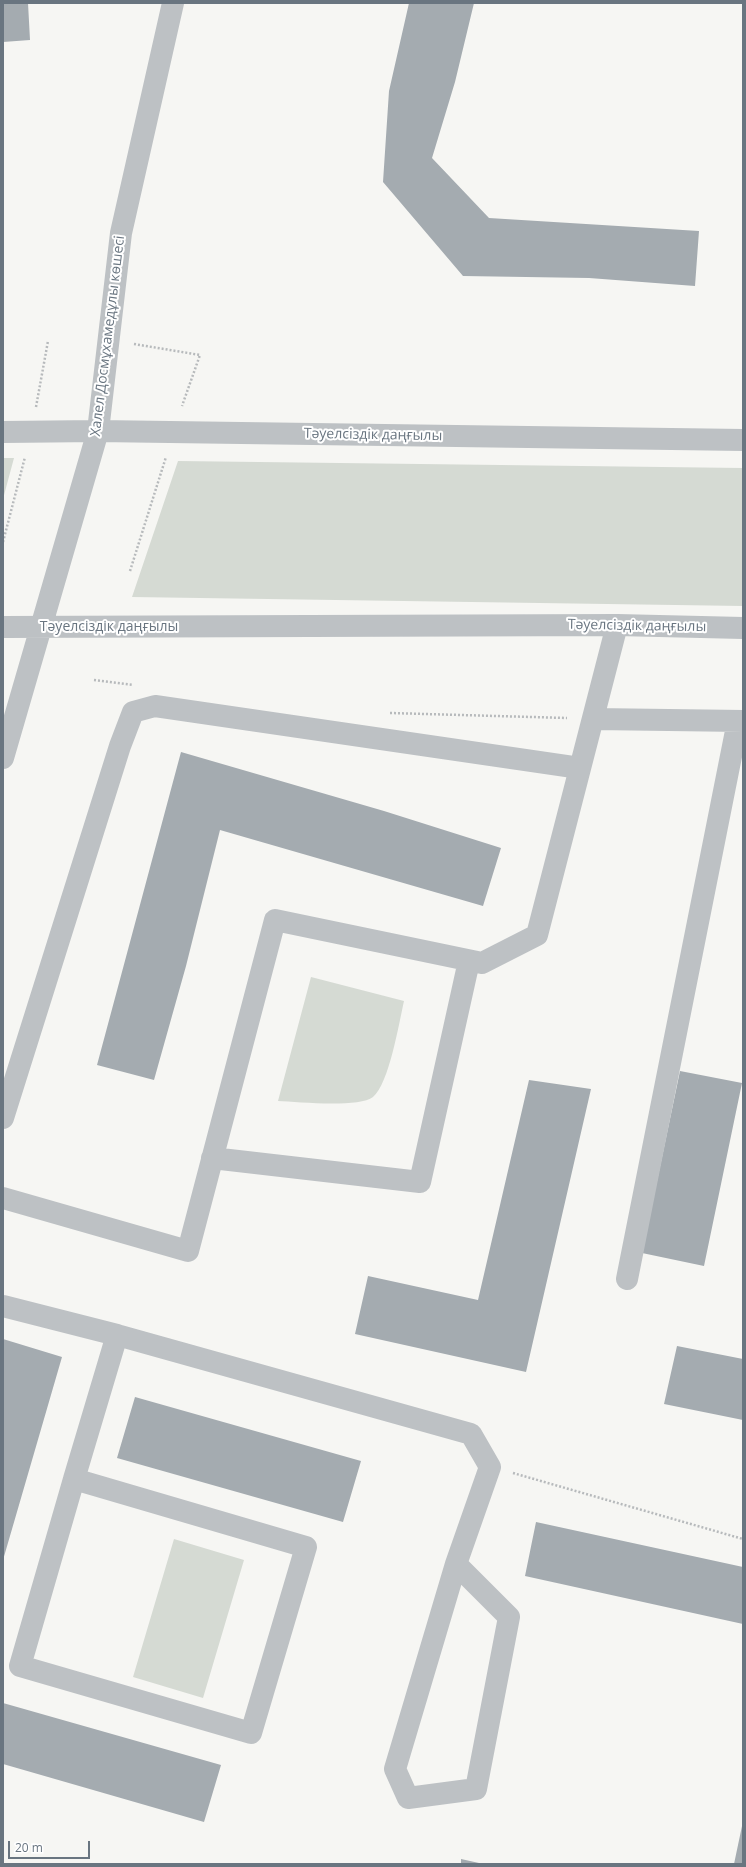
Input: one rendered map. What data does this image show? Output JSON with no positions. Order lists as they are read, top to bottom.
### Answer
{
  "streets": {
    "street": ["Халел Досмұхамедұлы көшесі", "Тәуелсіздік даңғылы"]
  },
  "crossings": [
    ["Халел Досмұхамедұлы көшесі", "Тәуелсіздік даңғылы"]
  ],
  "scale_bar": "20 m"
}
